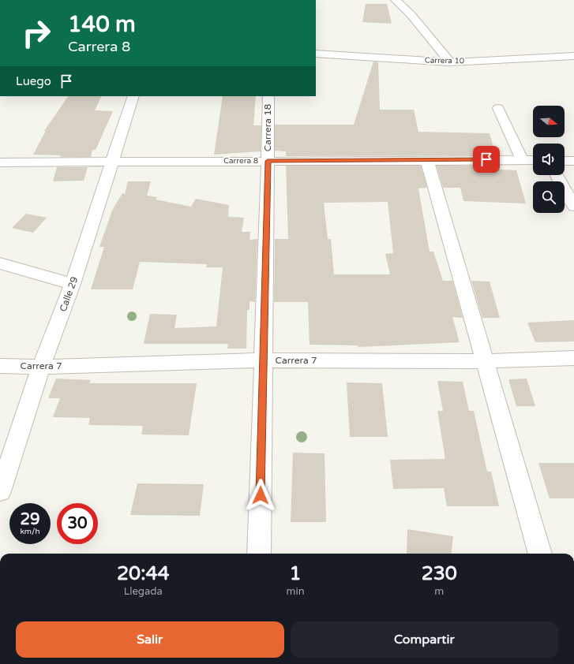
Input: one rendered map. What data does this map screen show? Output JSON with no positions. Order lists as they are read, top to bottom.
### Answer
{
  "streets": {
    "street": [
      "Carrera 10",
      "Carrera 18",
      "Carrera 8",
      "Calle 29",
      "Carrera 7"
    ]
  },
  "crossings": [
    ["Carrera 18", "Carrera 8"],
    ["Carrera 18", "Carrera 7"],
    ["Carrera 8", "Calle 29"],
    ["Calle 29", "Carrera 7"]
  ],
  "north": "right",
  "page": {
    "turn": ["140 m", "Carrera 8"],
    "then": "Luego",
    "speed": "29 km/h",
    "limit": "30",
    "eta": [
      "20:44",
      "Llegada",
      "1",
      "min",
      "230",
      "m"
    ],
    "buttons": ["Salir", "Compartir"]
  }
}
